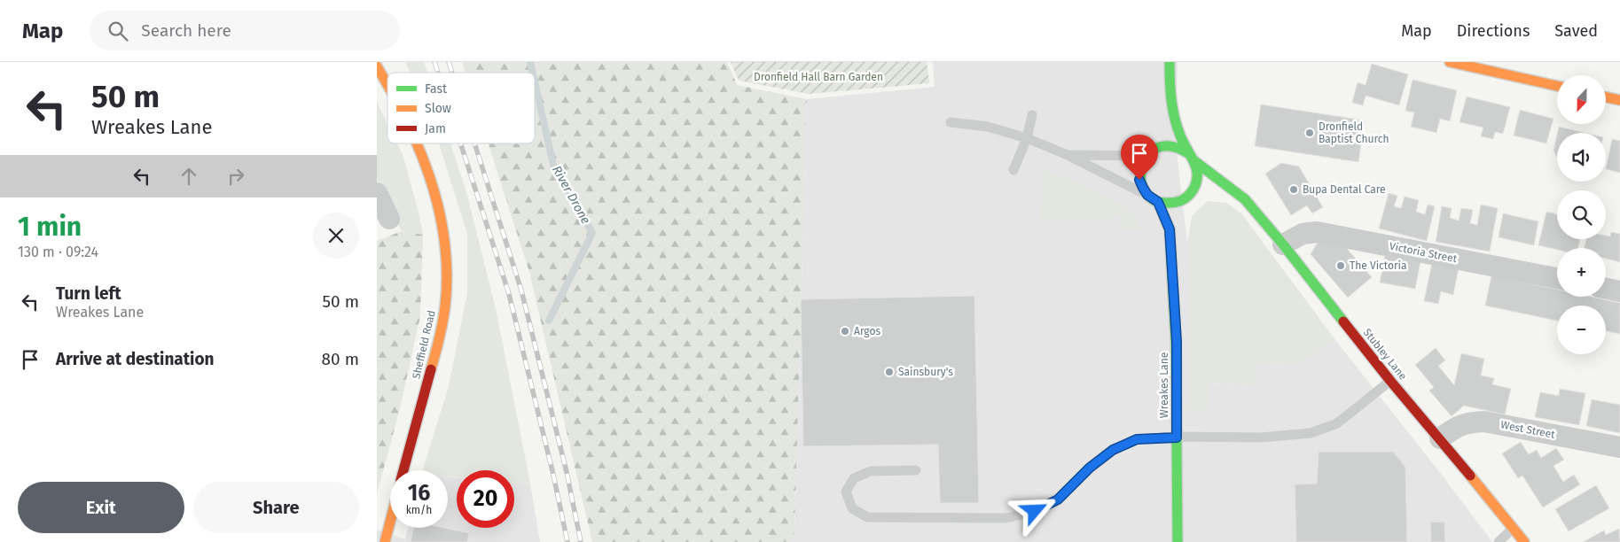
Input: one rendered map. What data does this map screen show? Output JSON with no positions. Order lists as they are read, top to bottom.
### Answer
{
  "streets": {
    "street": [
      "Victoria Street",
      "Sheffield Road",
      "Stubley Lane",
      "Wreakes Lane",
      "West Street"
    ]
  },
  "crossings": [
    ["Victoria Street", "Stubley Lane"],
    ["Stubley Lane", "Wreakes Lane"],
    ["Stubley Lane", "West Street"]
  ],
  "water": ["River Drone"],
  "parks": ["Dronfield Hall Barn Garden"],
  "places": [
    "Dronfield Baptist Church",
    "Bupa Dental Care",
    "The Victoria",
    "Argos",
    "Sainsbury's"
  ],
  "legend": ["Fast", "Slow", "Jam"],
  "north": "bottom",
  "page": {
    "header": "Map",
    "search": "Search here",
    "nav": ["Map", "Directions", "Saved"],
    "turn": ["50 m", "Wreakes Lane"],
    "map_buttons": ["+", "−"],
    "heading": ["1 min", "130 m · 09:24"],
    "list": [
      {
        "name": "Turn left",
        "note": "Wreakes Lane",
        "value": "50 m"
      },
      {
        "name": "Arrive at destination",
        "value": "80 m"
      }
    ],
    "speed": "16 km/h",
    "limit": "20",
    "buttons": ["Exit", "Share"]
  }
}
